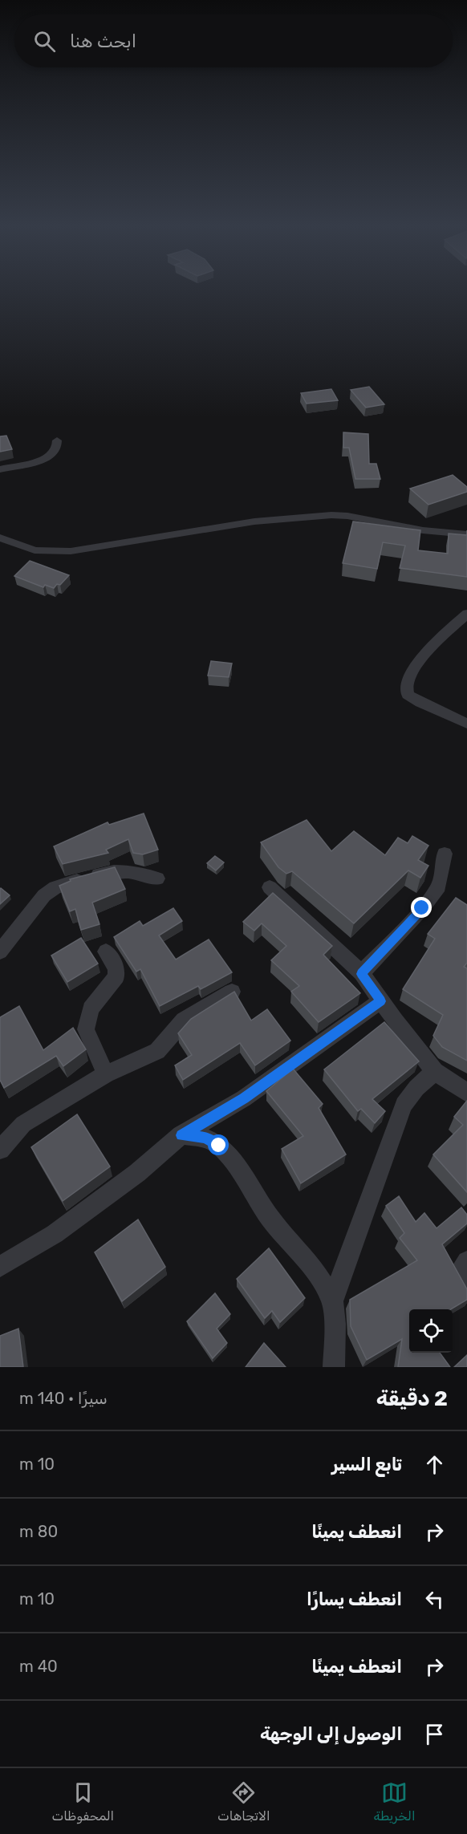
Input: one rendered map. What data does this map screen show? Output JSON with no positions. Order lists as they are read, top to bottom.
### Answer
{
  "page": {
    "search": "ابحث هنا",
    "heading": ["2 دقيقة", "سيرًا · 140 m"],
    "list": [
      ["تابع السير", "10 m"],
      ["انعطف يمينًا", "80 m"],
      ["انعطف يسارًا", "10 m"],
      ["انعطف يمينًا", "40 m"],
      "الوصول إلى الوجهة"
    ],
    "nav": ["الخريطة", "الاتجاهات", "المحفوظات"]
  }
}
